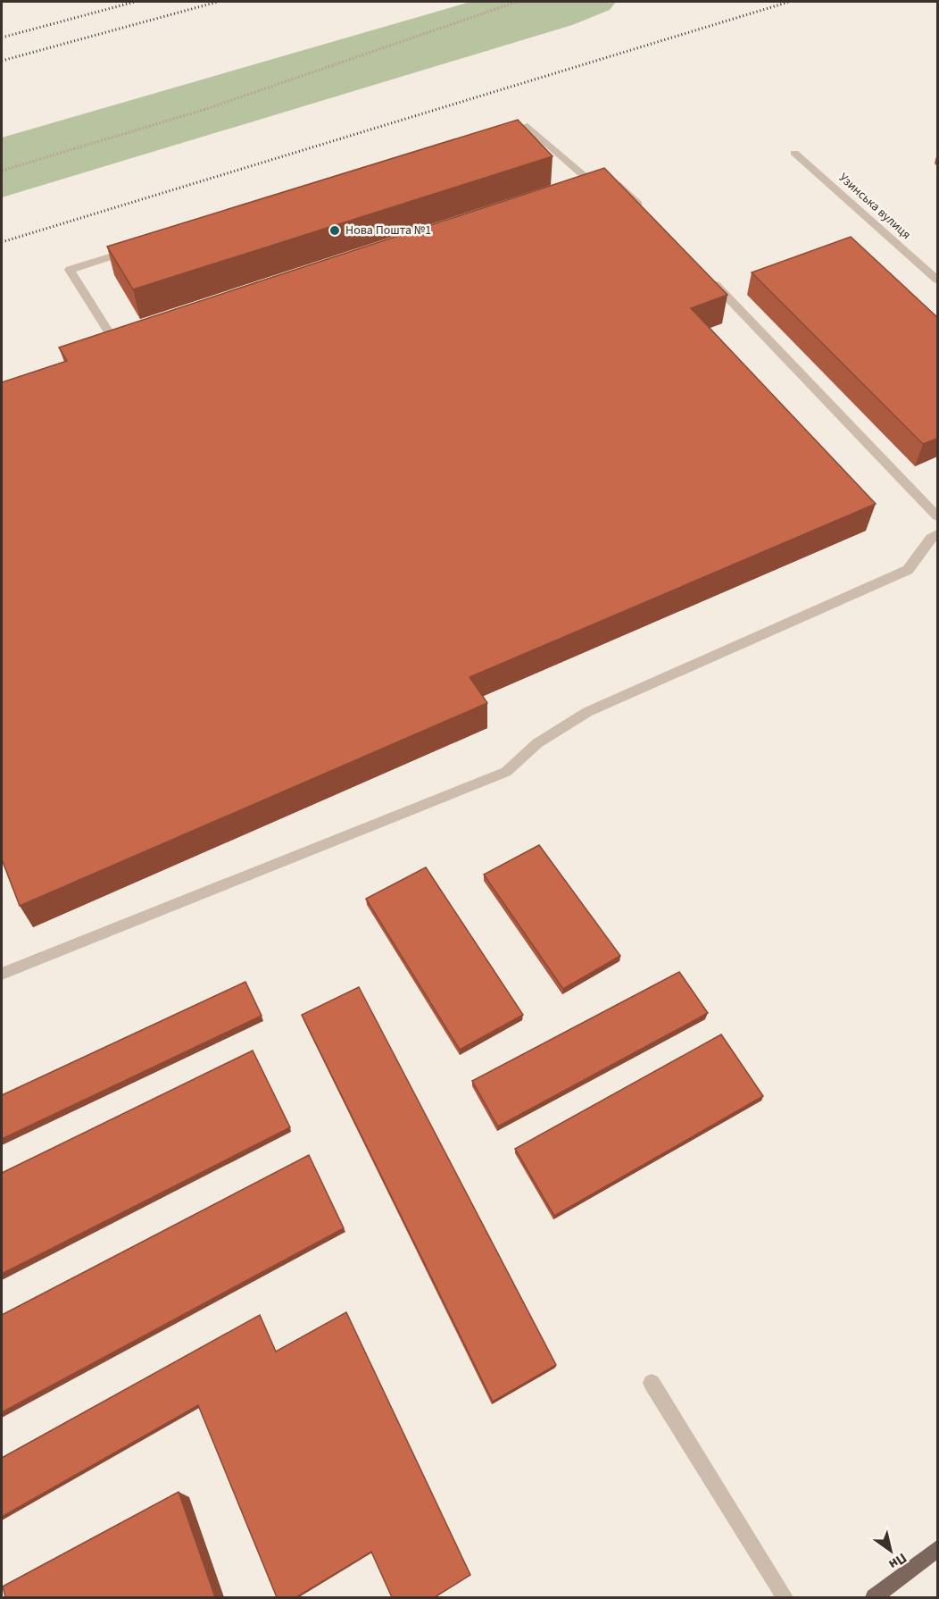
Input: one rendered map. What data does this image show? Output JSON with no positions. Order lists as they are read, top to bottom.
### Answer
{
  "streets": {
    "street": ["Узинська вулиця"]
  },
  "places": ["Нова Пошта №1"],
  "north": "bottom right"
}
